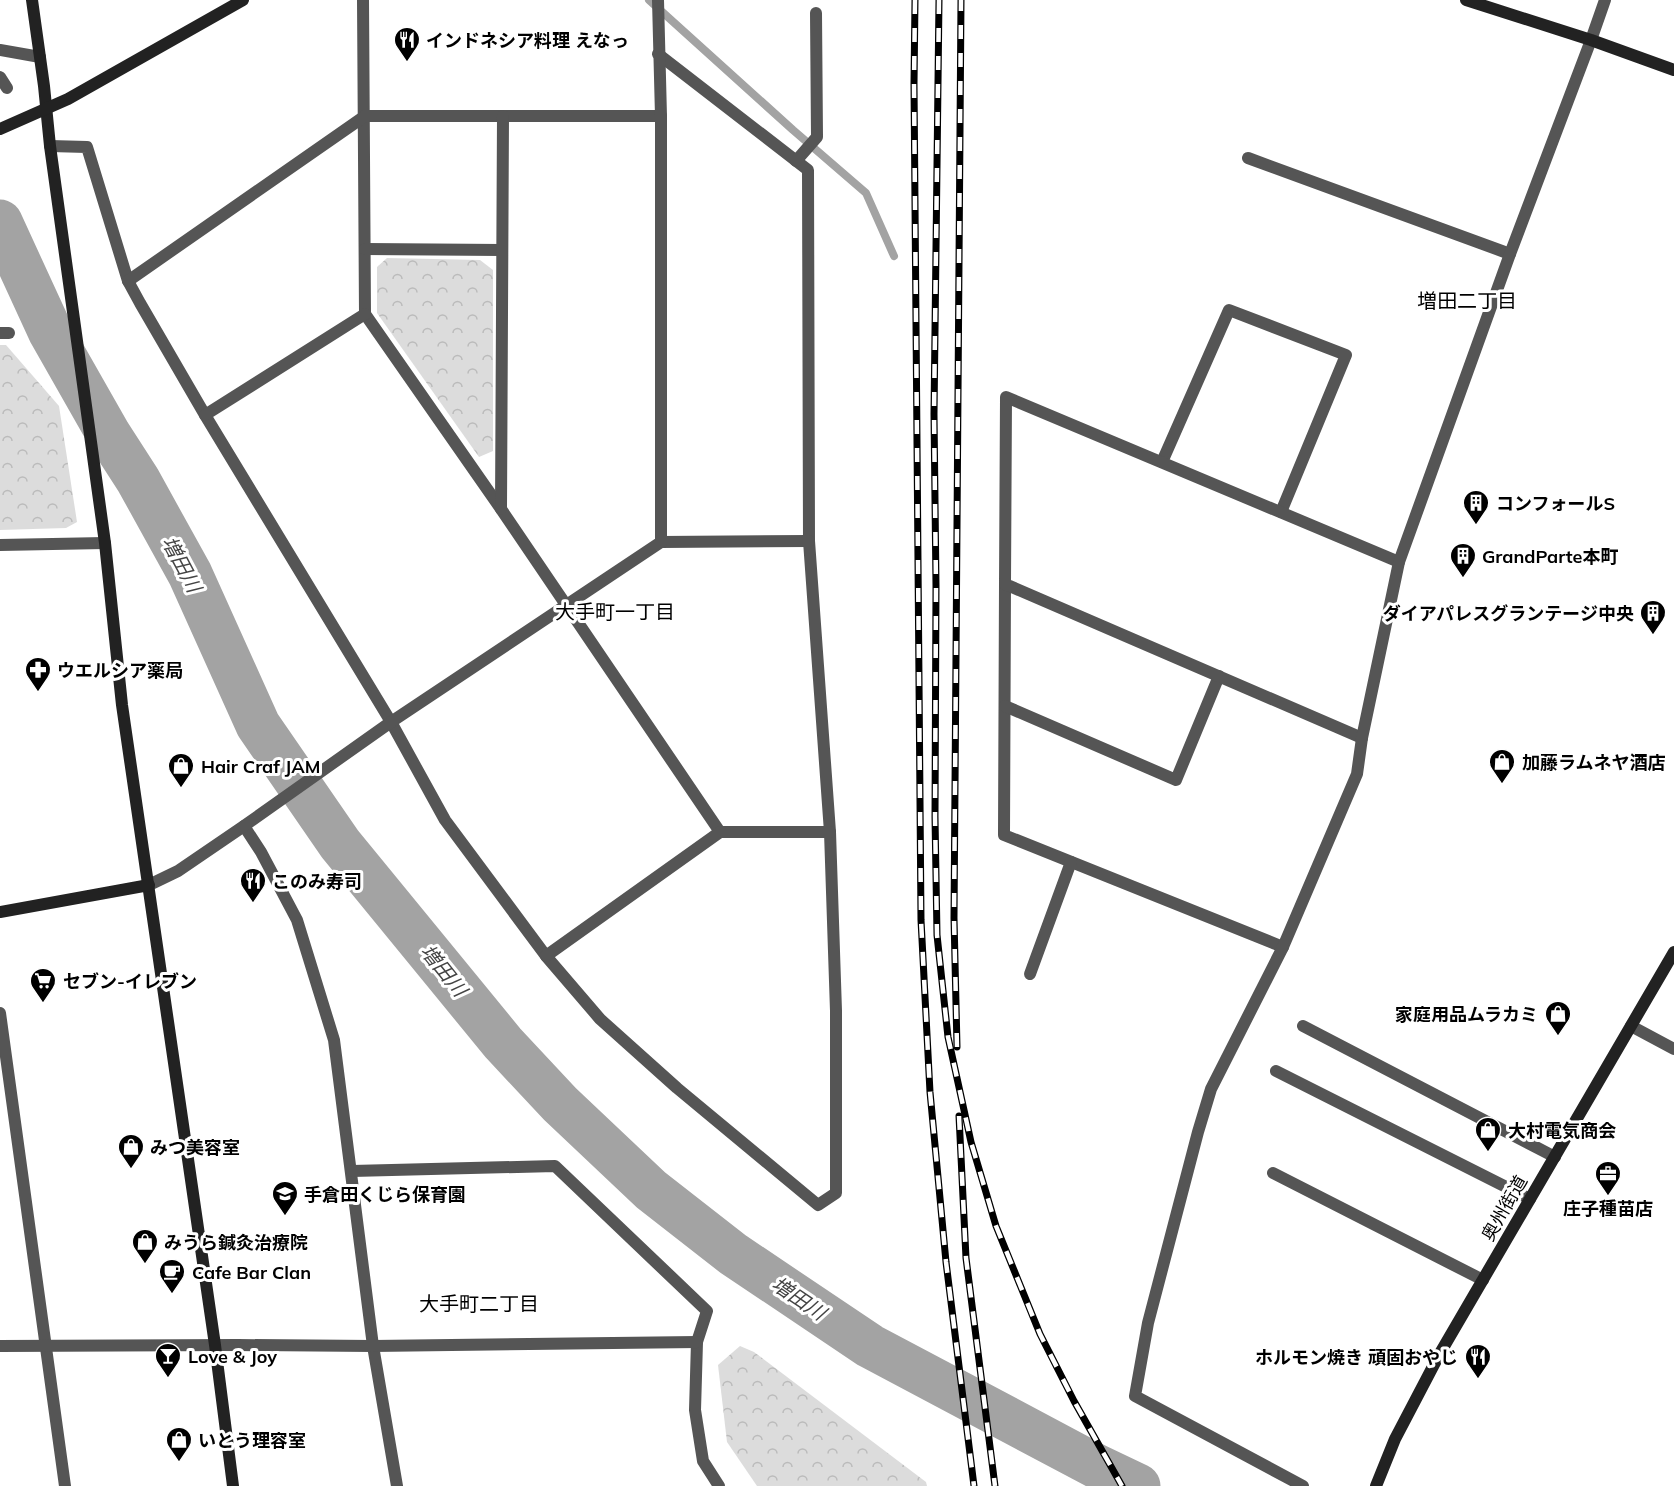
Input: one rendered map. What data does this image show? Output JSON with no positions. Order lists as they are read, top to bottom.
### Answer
{
  "streets": {
    "street": ["奥州街道"]
  },
  "districts": ["増田二丁目", "大手町一丁目", "大手町二丁目"],
  "water": ["増田川"],
  "places": {
    "restaurant": ["インドネシア料理 えなっ", "このみ寿司", "ホルモン焼き 頑固おやじ"],
    "building": ["コンフォールS", "GrandParte本町", "ダイアパレスグランテージ中央"],
    "pharmacy": ["ウエルシア薬局"],
    "shop": [
      "加藤ラムネヤ酒店",
      "Hair Craf JAM",
      "家庭用品ムラカミ",
      "大村電気商会",
      "みつ美容室",
      "みうら鍼灸治療院",
      "いとう理容室"
    ],
    "supermarket": ["セブン-イレブン"],
    "office": ["庄子種苗店"],
    "school or university": ["手倉田くじら保育園"],
    "cafe": ["Cafe Bar Clan"],
    "bar": ["Love & Joy"]
  }
}
